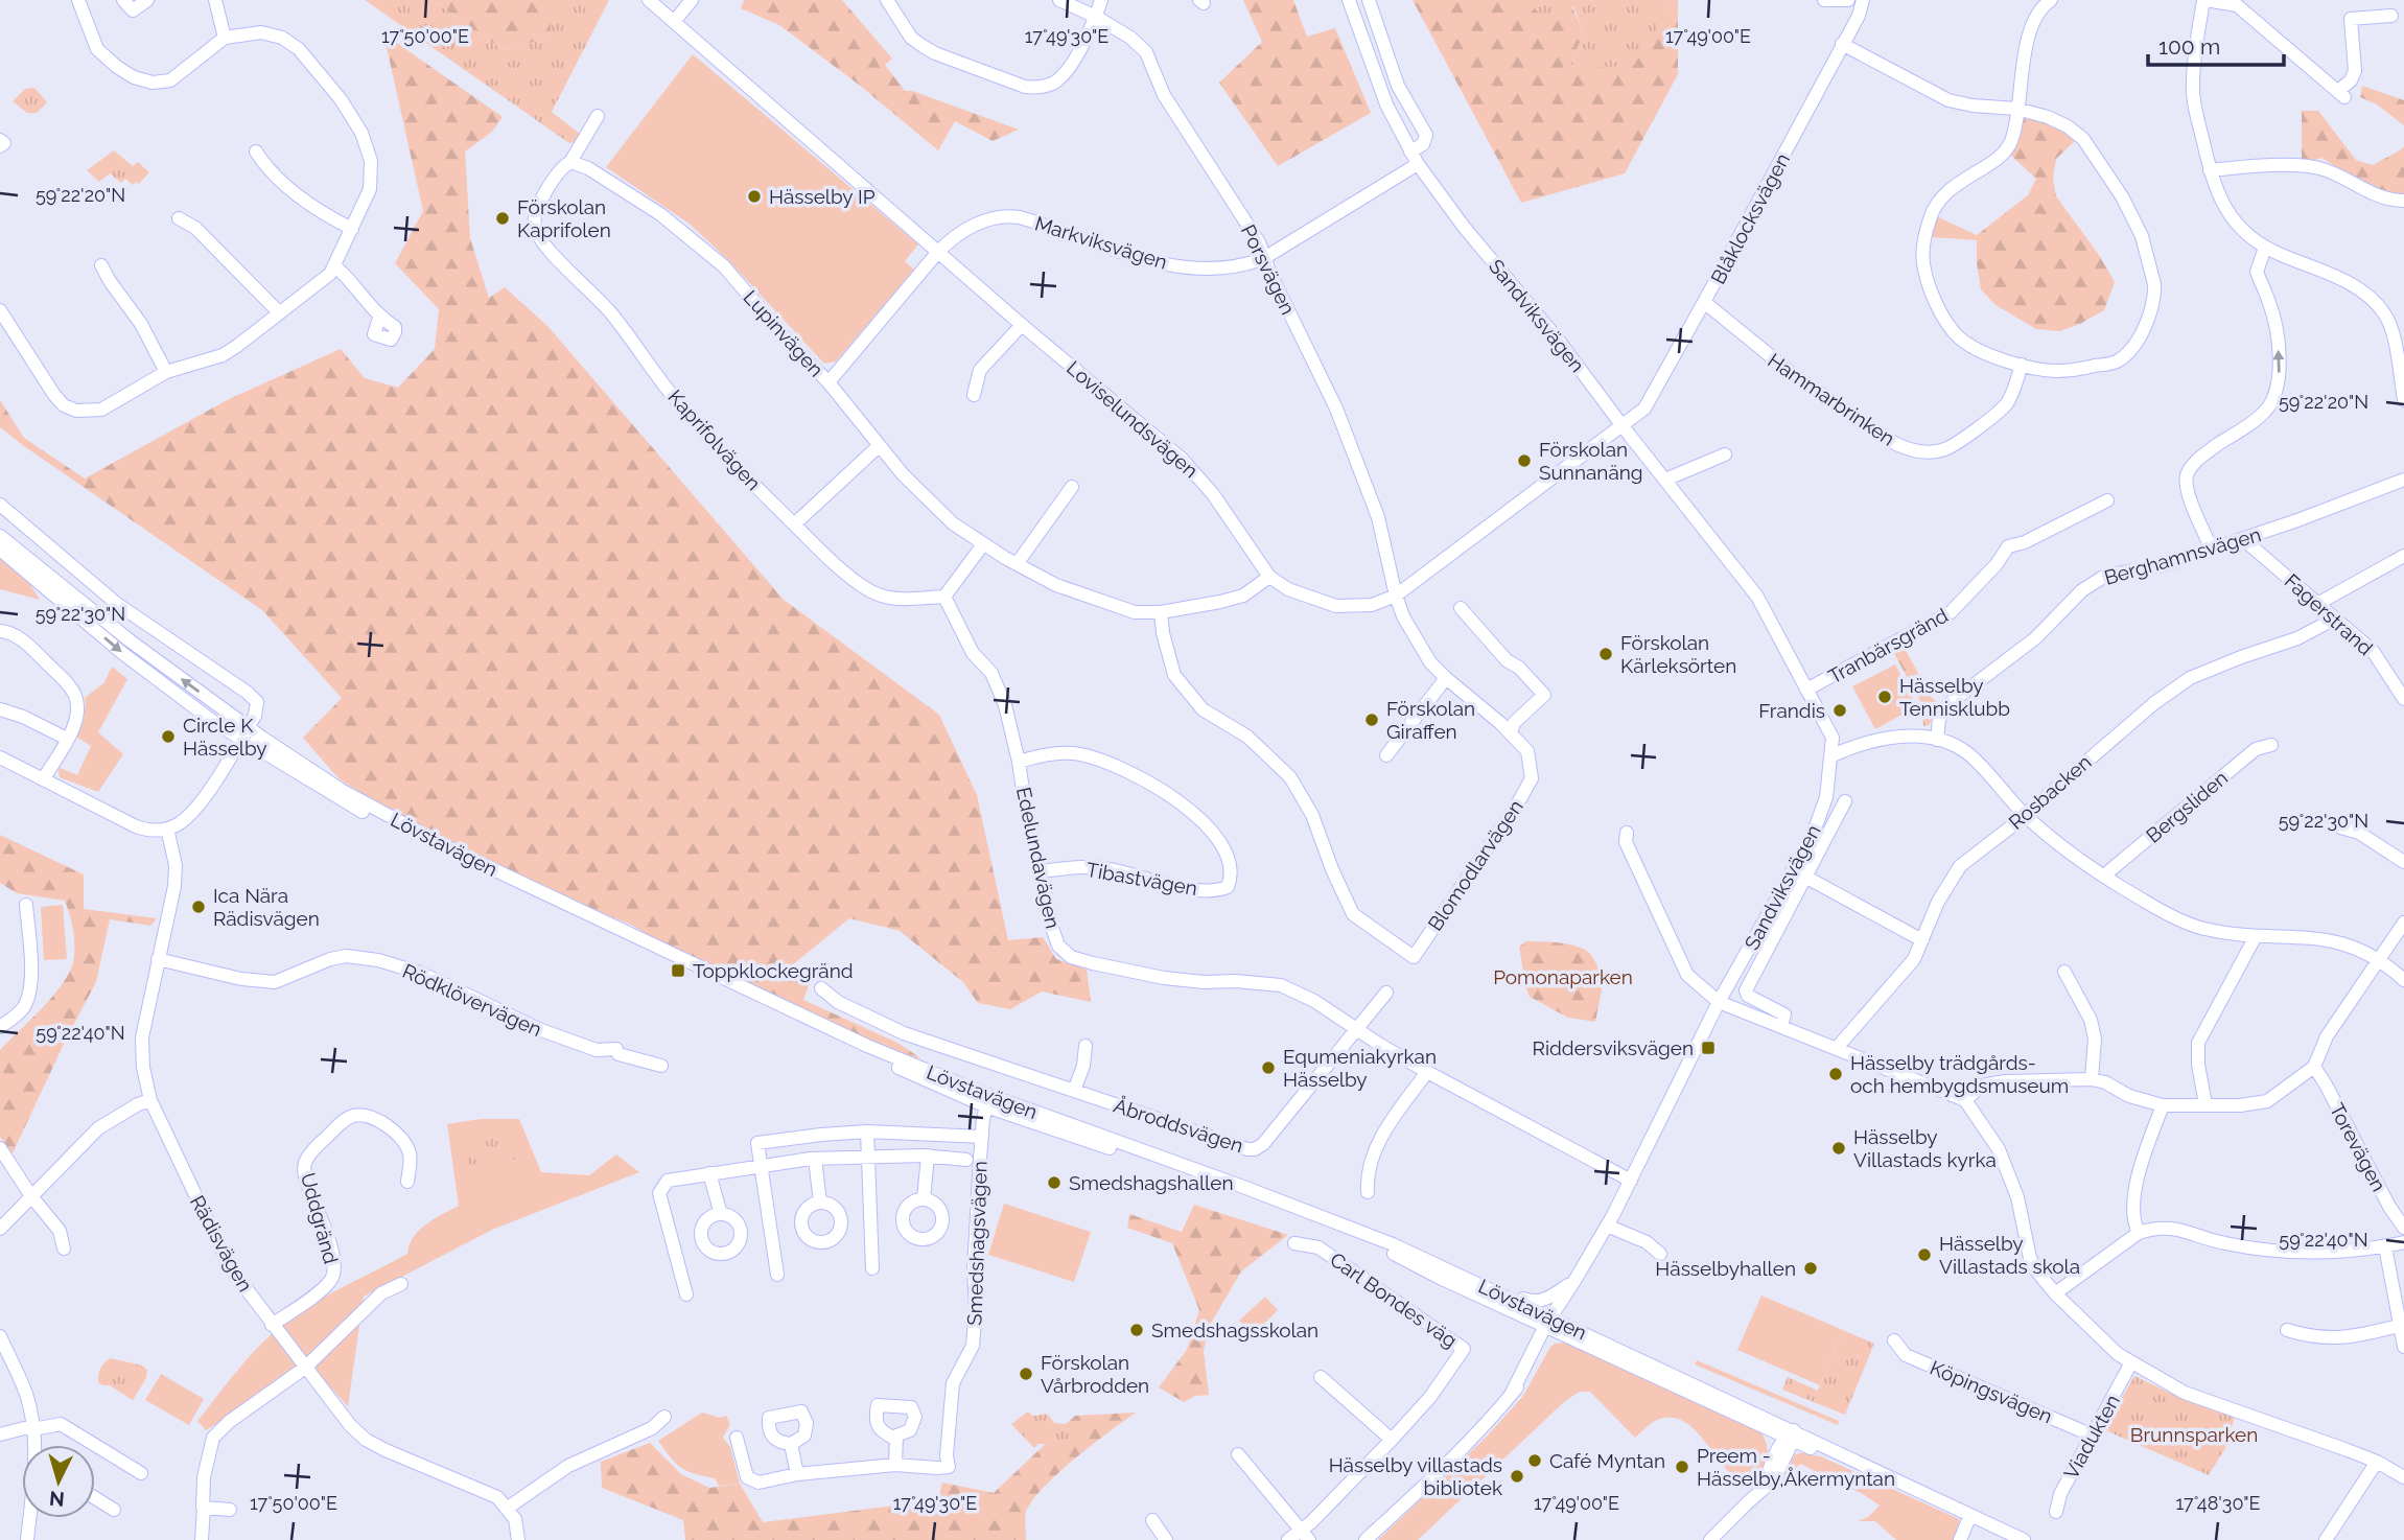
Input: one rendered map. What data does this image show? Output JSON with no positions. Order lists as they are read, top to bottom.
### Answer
{
  "streets": {
    "street": [
      "Blåklocksvägen",
      "Markviksvägen",
      "Porsvägen",
      "Sandviksvägen",
      "Lupinvägen",
      "Hammarbrinken",
      "Loviselundsvägen",
      "Kaprifolvägen",
      "Berghamnsvägen",
      "Fagerstrand",
      "Tranbärsgränd",
      "Rosbacken",
      "Bergsliden",
      "Lövstavägen",
      "Edelundavägen",
      "Blomodlarvägen",
      "Tibastvägen",
      "Rödklövervägen",
      "Åbroddsvägen",
      "Torevägen",
      "Uddgränd",
      "Rädisvägen",
      "Smedshagsvägen",
      "Carl Bondes väg",
      "Köpingsvägen",
      "Viadukten"
    ]
  },
  "crossings": [
    ["Blåklocksvägen", "Sandviksvägen"],
    ["Blåklocksvägen", "Hammarbrinken"],
    ["Blåklocksvägen", "Loviselundsvägen"],
    ["Markviksvägen", "Porsvägen"],
    ["Markviksvägen", "Sandviksvägen"],
    ["Markviksvägen", "Lupinvägen"],
    ["Markviksvägen", "Loviselundsvägen"],
    ["Porsvägen", "Loviselundsvägen"],
    ["Porsvägen", "Blomodlarvägen"],
    ["Sandviksvägen", "Loviselundsvägen"],
    ["Sandviksvägen", "Tranbärsgränd"],
    ["Sandviksvägen", "Lövstavägen"],
    ["Sandviksvägen", "Edelundavägen"],
    ["Lupinvägen", "Loviselundsvägen"],
    ["Lupinvägen", "Kaprifolvägen"],
    ["Lupinvägen", "Blomodlarvägen"],
    ["Loviselundsvägen", "Blomodlarvägen"],
    ["Kaprifolvägen", "Edelundavägen"],
    ["Berghamnsvägen", "Fagerstrand"],
    ["Fagerstrand", "Rosbacken"],
    ["Lövstavägen", "Smedshagsvägen"],
    ["Edelundavägen", "Tibastvägen"],
    ["Edelundavägen", "Åbroddsvägen"],
    ["Rödklövervägen", "Rädisvägen"],
    ["Uddgränd", "Rädisvägen"],
    ["Köpingsvägen", "Viadukten"]
  ],
  "parks": ["Pomonaparken", "Brunnsparken"],
  "places": {
    "other": [
      "Hässelby IP",
      "Förskolan Kaprifolen",
      "Förskolan Sunnanäng",
      "Förskolan Kärleksörten",
      "Hässelby Tennisklubb",
      "Frandis",
      "Förskolan Giraffen",
      "Circle K Hässelby",
      "Ica Nära Rädisvägen",
      "Equmeniakyrkan Hässelby",
      "Hässelby trädgårds- och hembygdsmuseum",
      "Hässelby Villastads kyrka",
      "Smedshagshallen",
      "Hässelby Villastads skola",
      "Hässelbyhallen",
      "Smedshagsskolan",
      "Förskolan Vårbrodden",
      "Café Myntan",
      "Preem - Hässelby,Åkermyntan",
      "Hässelby villastads bibliotek"
    ],
    "transit": ["Toppklockegränd", "Riddersviksvägen"]
  },
  "scale_bar": "100 m",
  "north": "bottom",
  "coordinates": [
    "17°50'00\"E",
    "17°49'30\"E",
    "17°49'00\"E",
    "59°22'20\"N",
    "59°22'30\"N",
    "59°22'40\"N",
    "17°48'30\"E"
  ]
}
